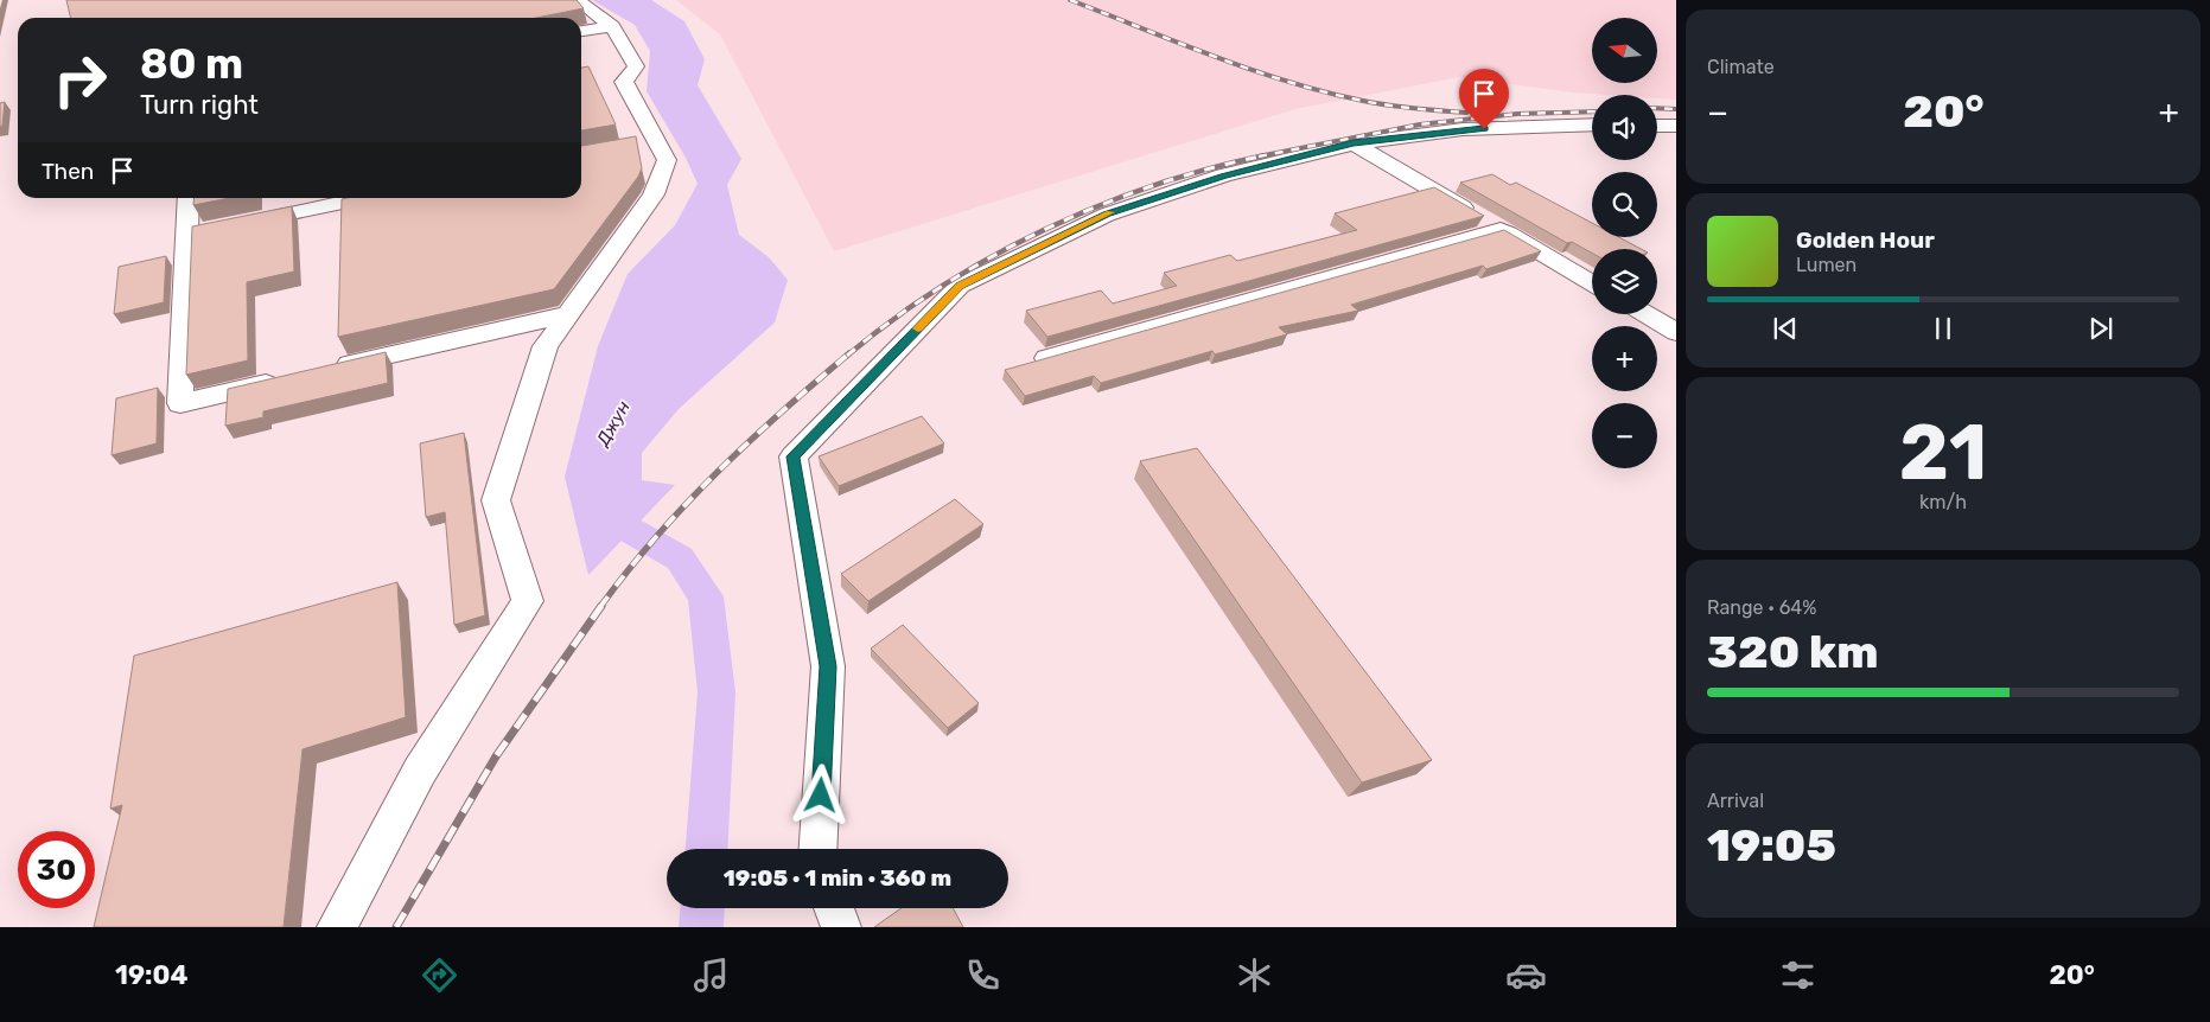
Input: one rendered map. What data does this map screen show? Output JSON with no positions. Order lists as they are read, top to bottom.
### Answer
{
  "water": ["Джун"],
  "north": "left",
  "page": {
    "tile": [
      "Climate",
      ["21", "km/h"],
      ["Range · 64%", "320 km"],
      ["Arrival", "19:05"]
    ],
    "map_buttons": ["+", "−"],
    "turn": ["80 m", "Turn right"],
    "heat": ["−", "20°", "+"],
    "then": "Then",
    "song": ["Golden Hour", "Lumen"],
    "limit": "30",
    "trip": "19:05 · 1 min · 360 m",
    "tabs": ["19:04", "20°"]
  }
}
